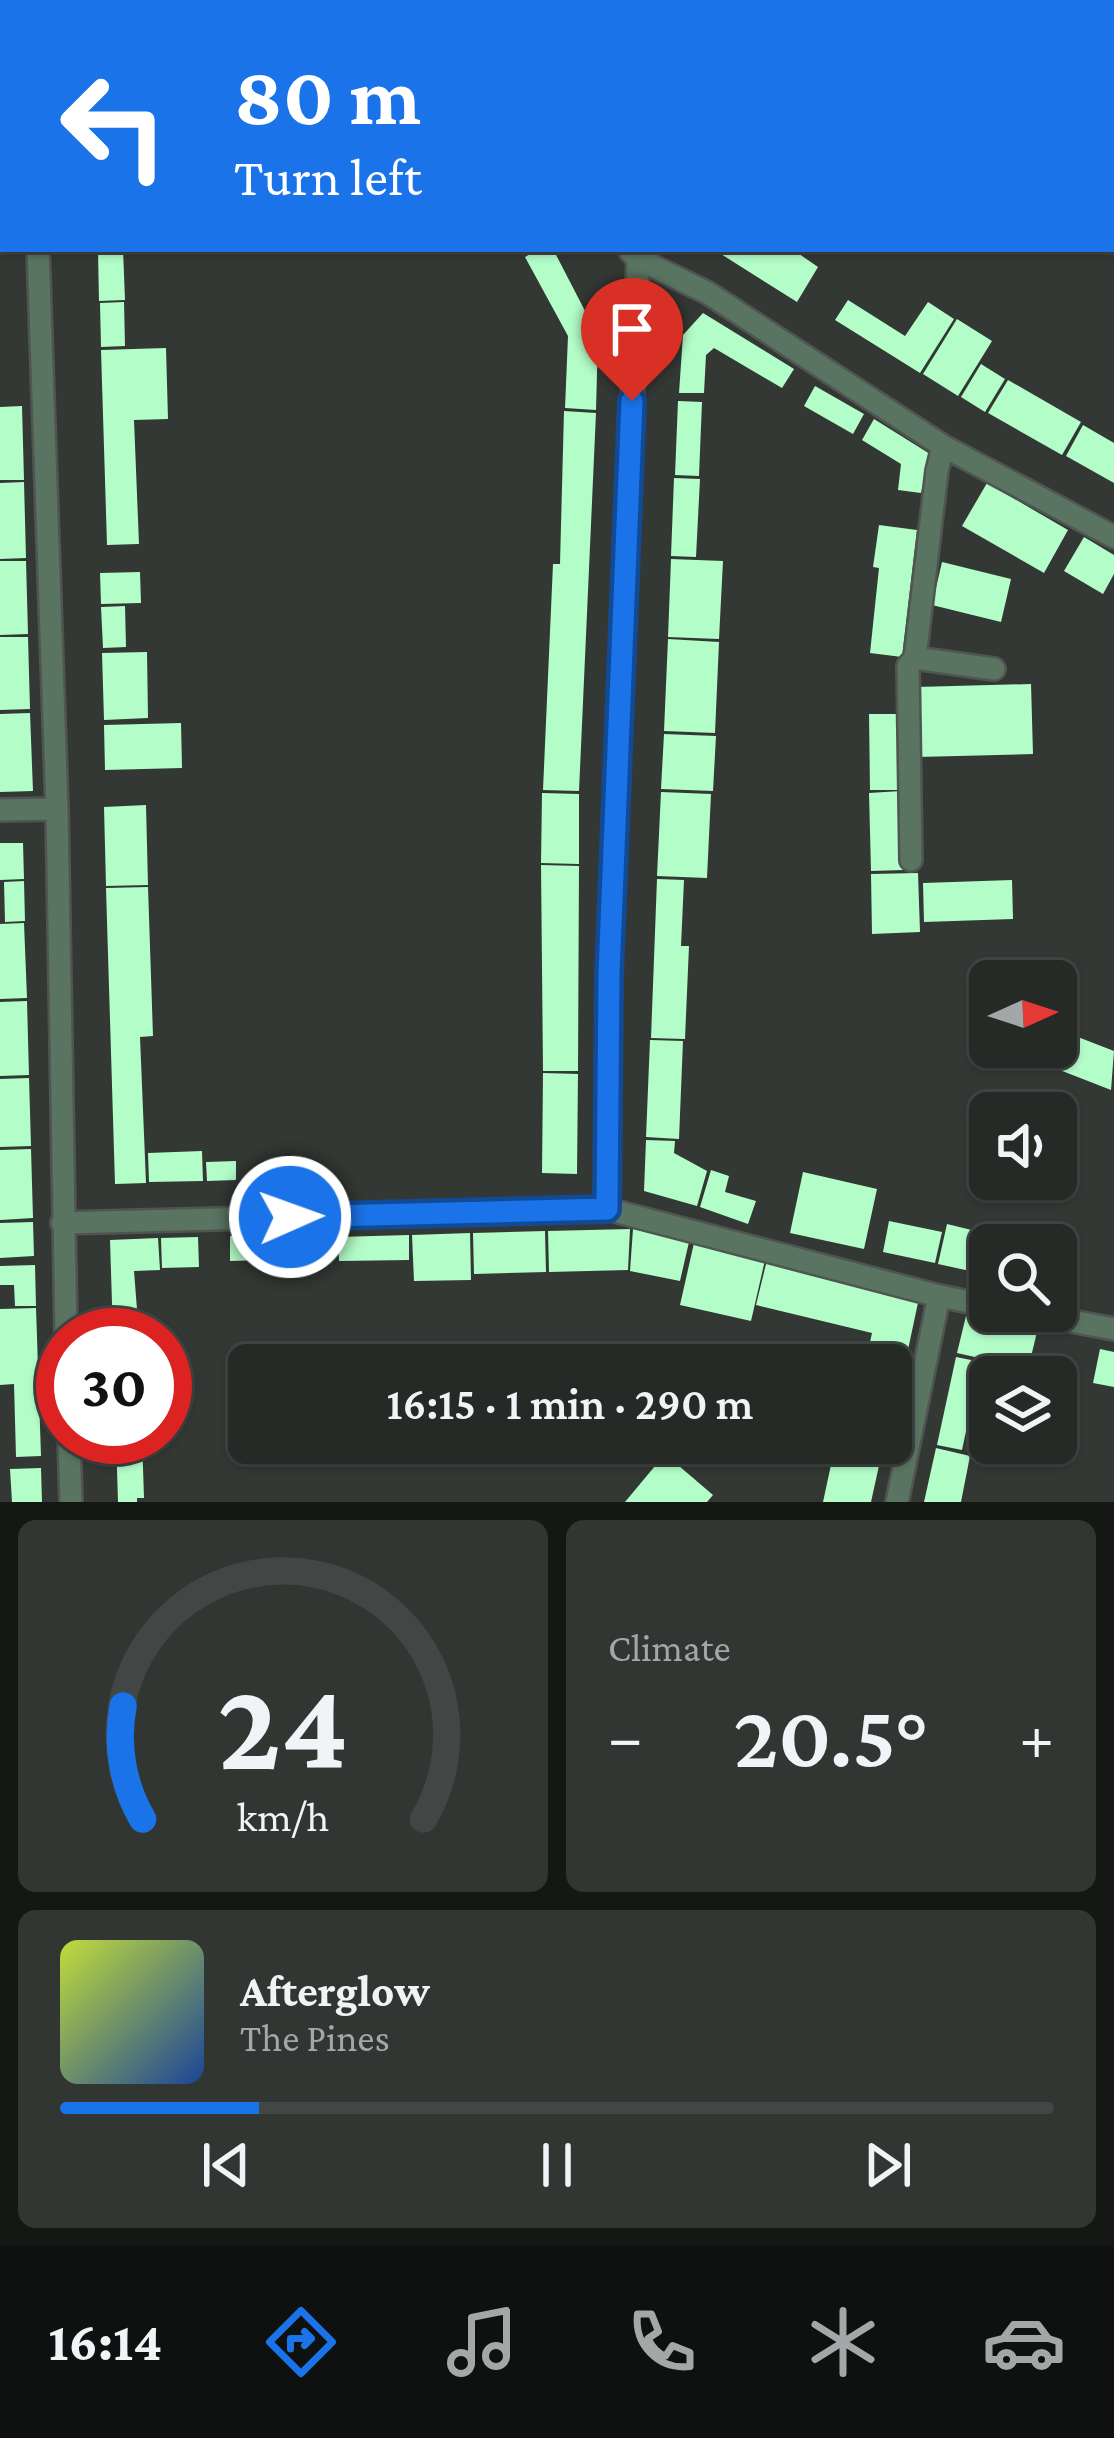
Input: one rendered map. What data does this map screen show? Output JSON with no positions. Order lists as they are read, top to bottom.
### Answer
{
  "north": "right",
  "page": {
    "turn": ["80 m", "Turn left"],
    "limit": "30",
    "trip": "16:15 · 1 min · 290 m",
    "tile": "Climate",
    "heat": ["−", "20.5°", "+"],
    "song": ["Afterglow", "The Pines"],
    "tabs": "16:14",
    "gauge": ["24", "km/h"]
  }
}
